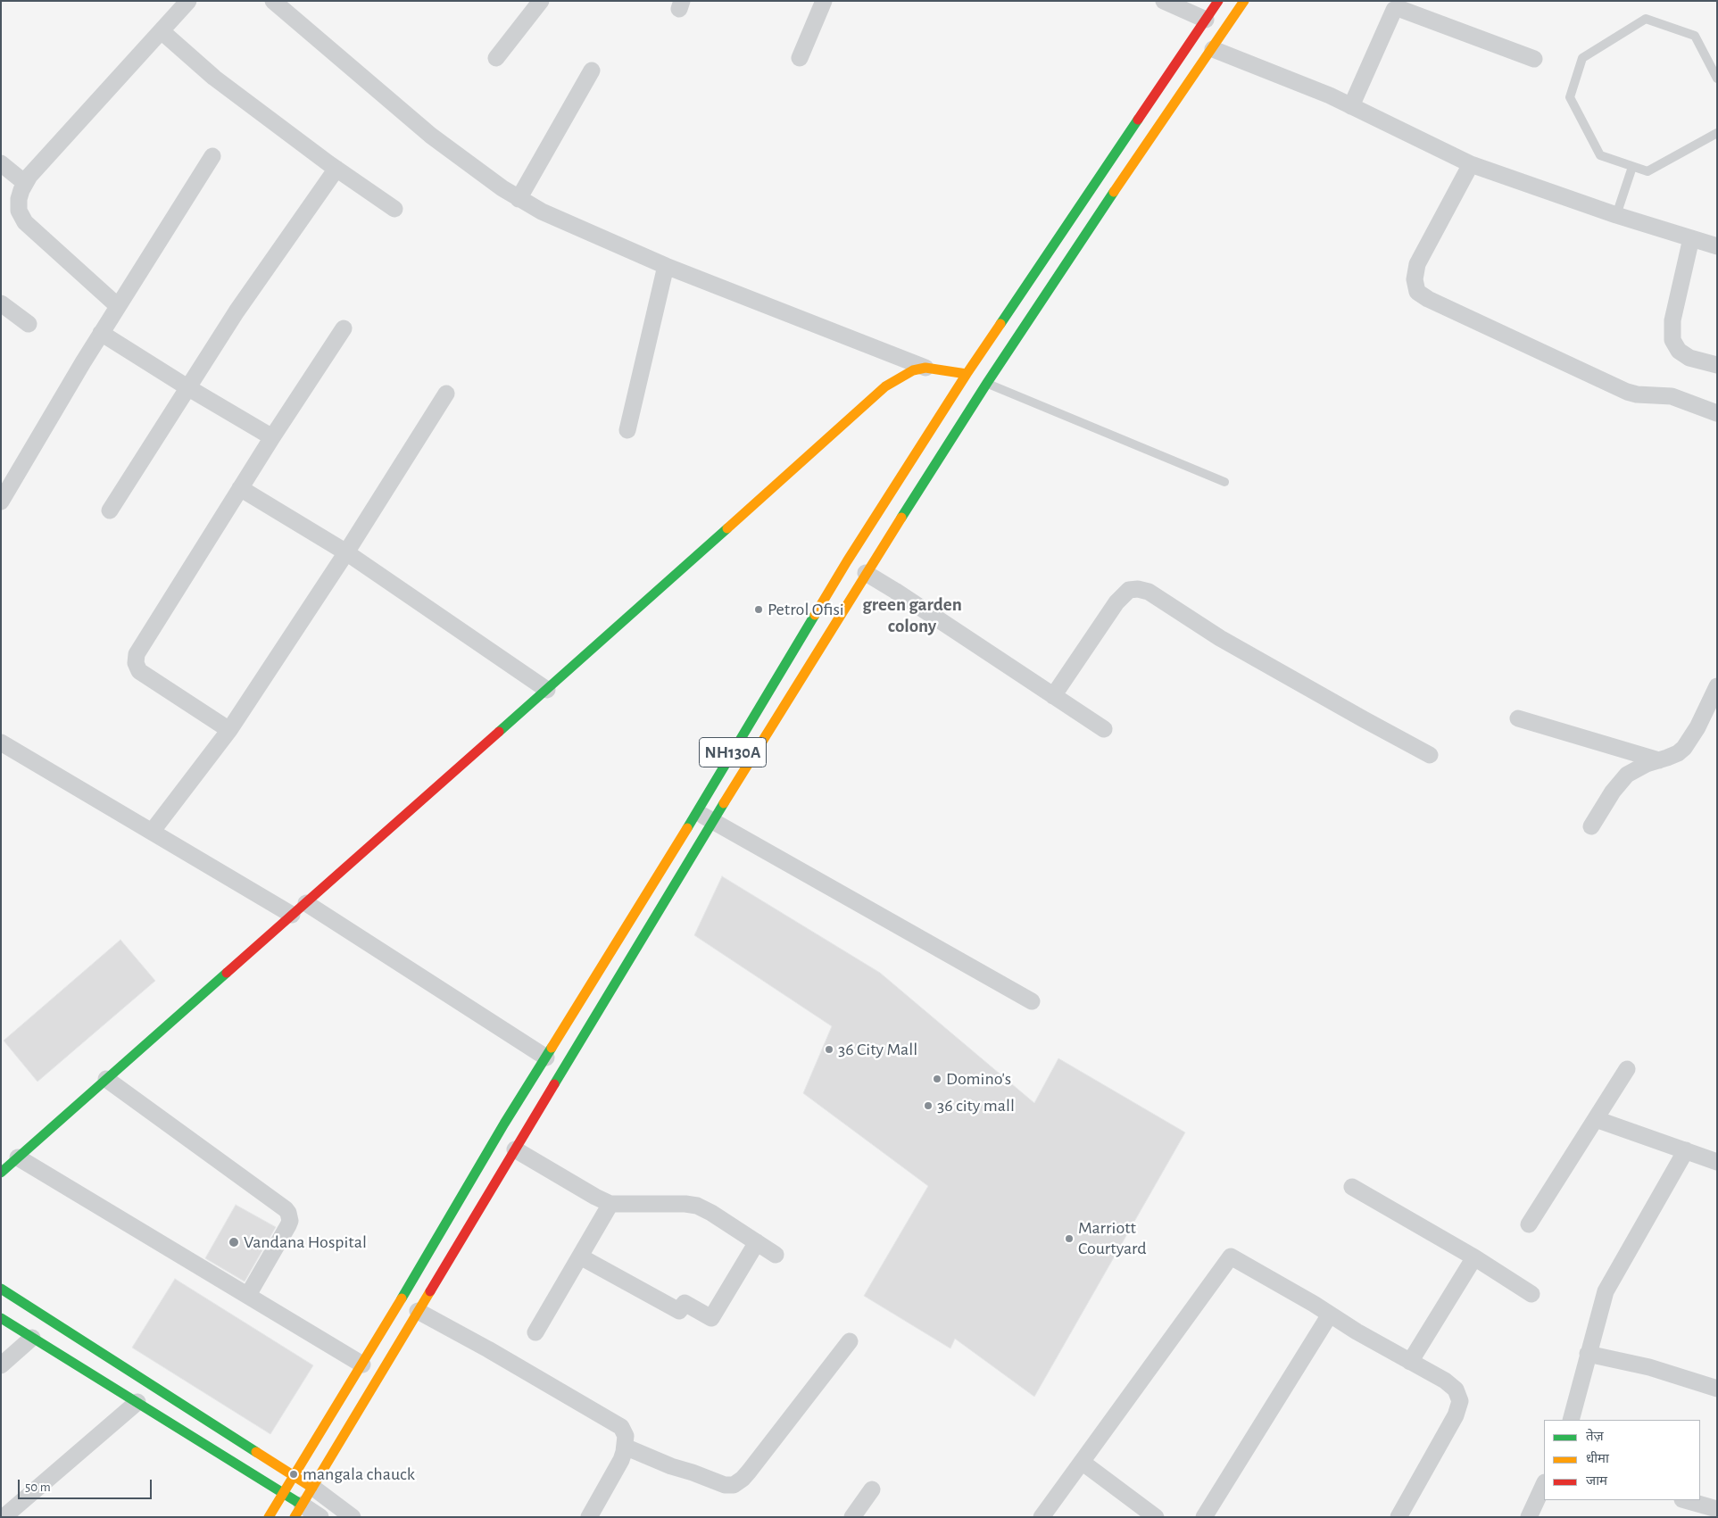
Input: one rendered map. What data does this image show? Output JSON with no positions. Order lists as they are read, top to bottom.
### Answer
{
  "streets": {
    "main road": ["NH130A"]
  },
  "districts": ["green garden colony"],
  "places": [
    "Petrol Ofisi",
    "36 City Mall",
    "Domino's",
    "36 city mall",
    "Marriott Courtyard",
    "Vandana Hospital",
    "mangala chauck"
  ],
  "legend": ["तेज़", "धीमा", "जाम"],
  "scale_bar": "50 m"
}
